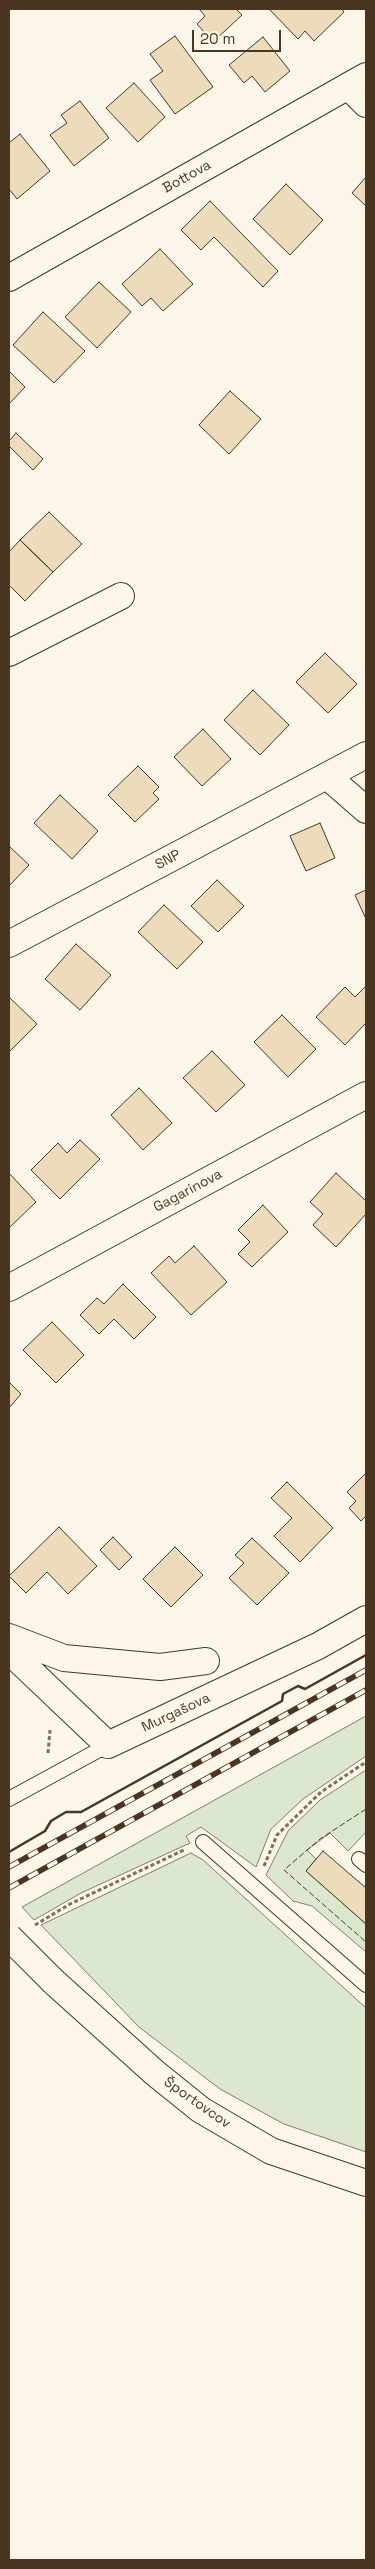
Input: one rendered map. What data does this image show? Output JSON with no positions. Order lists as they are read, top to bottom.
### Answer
{
  "streets": {
    "street": [
      "Bottova",
      "SNP",
      "Gagarinova",
      "Murgašova",
      "Športovcov"
    ]
  },
  "scale_bar": "20 m"
}
